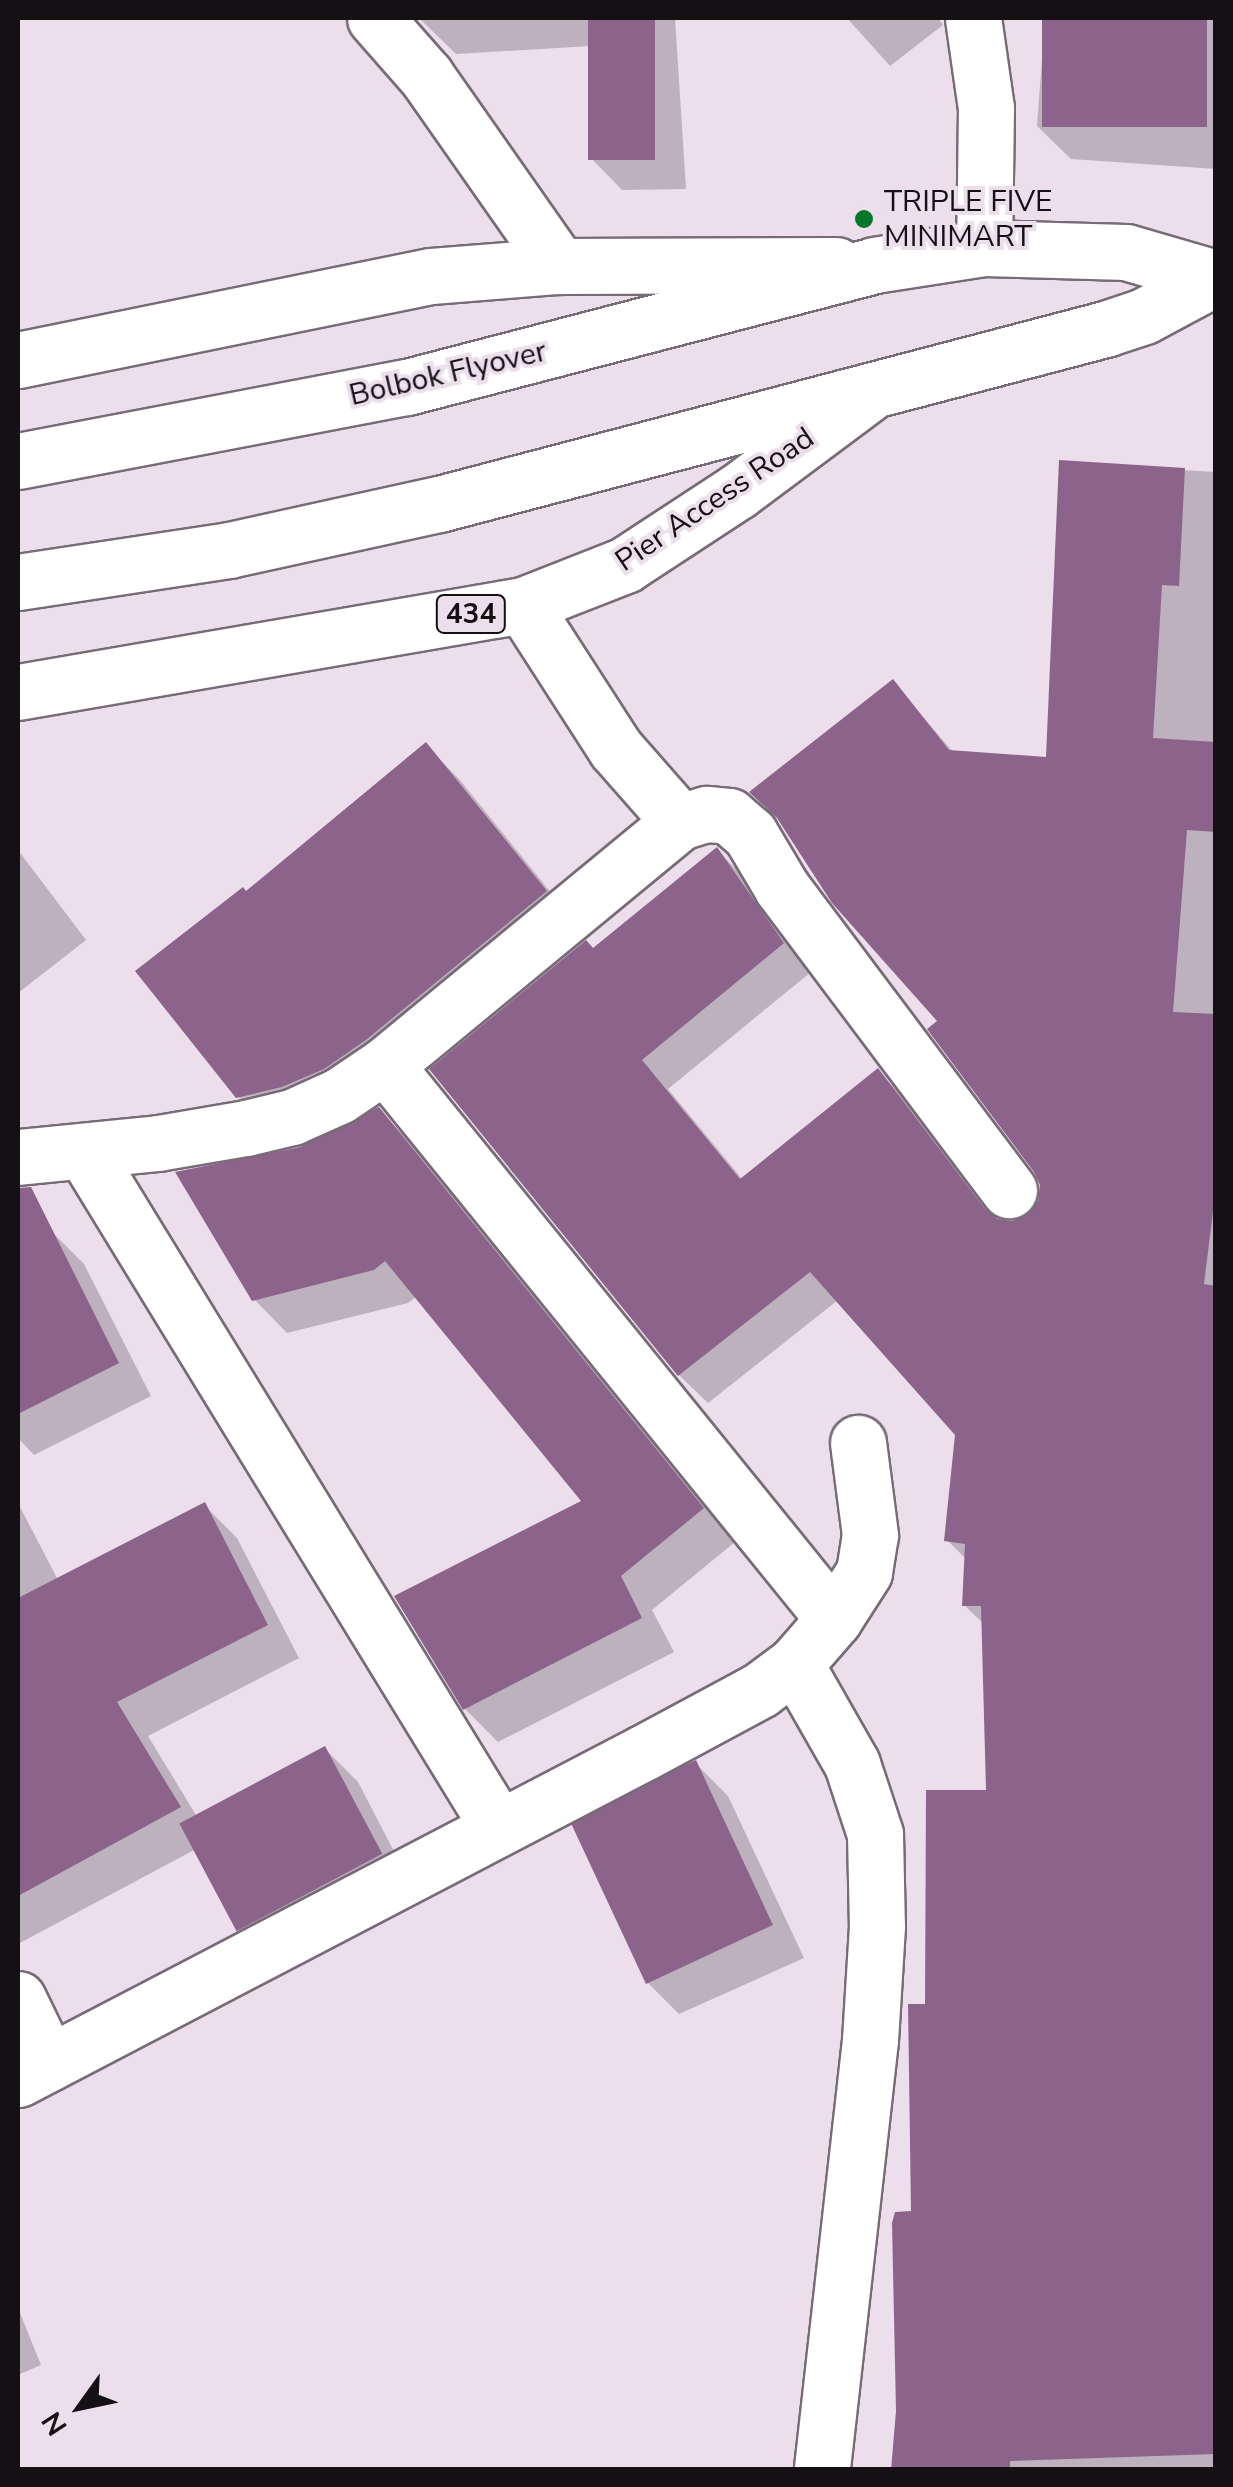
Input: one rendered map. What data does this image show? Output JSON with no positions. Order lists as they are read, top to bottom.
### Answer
{
  "streets": {
    "main road": ["Bolbok Flyover", "Pier Access Road", "434"]
  },
  "crossings": [
    ["Bolbok Flyover", "Pier Access Road"],
    ["Pier Access Road", "434"]
  ],
  "places": ["TRIPLE FIVE MINIMART"],
  "north": "bottom left"
}
